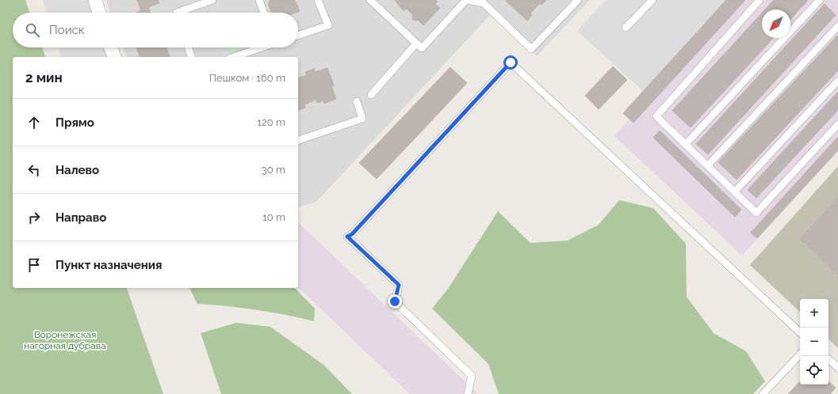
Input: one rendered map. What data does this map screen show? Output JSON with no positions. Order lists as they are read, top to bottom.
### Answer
{
  "parks": ["Воронежская нагорная дубрава"],
  "north": "bottom left",
  "page": {
    "search": "Поиск",
    "heading": ["2 мин", "Пешком · 160 m"],
    "list": [
      ["Прямо", "120 m"],
      ["Налево", "30 m"],
      ["Направо", "10 m"],
      "Пункт назначения"
    ],
    "map_buttons": ["+", "−"]
  }
}
